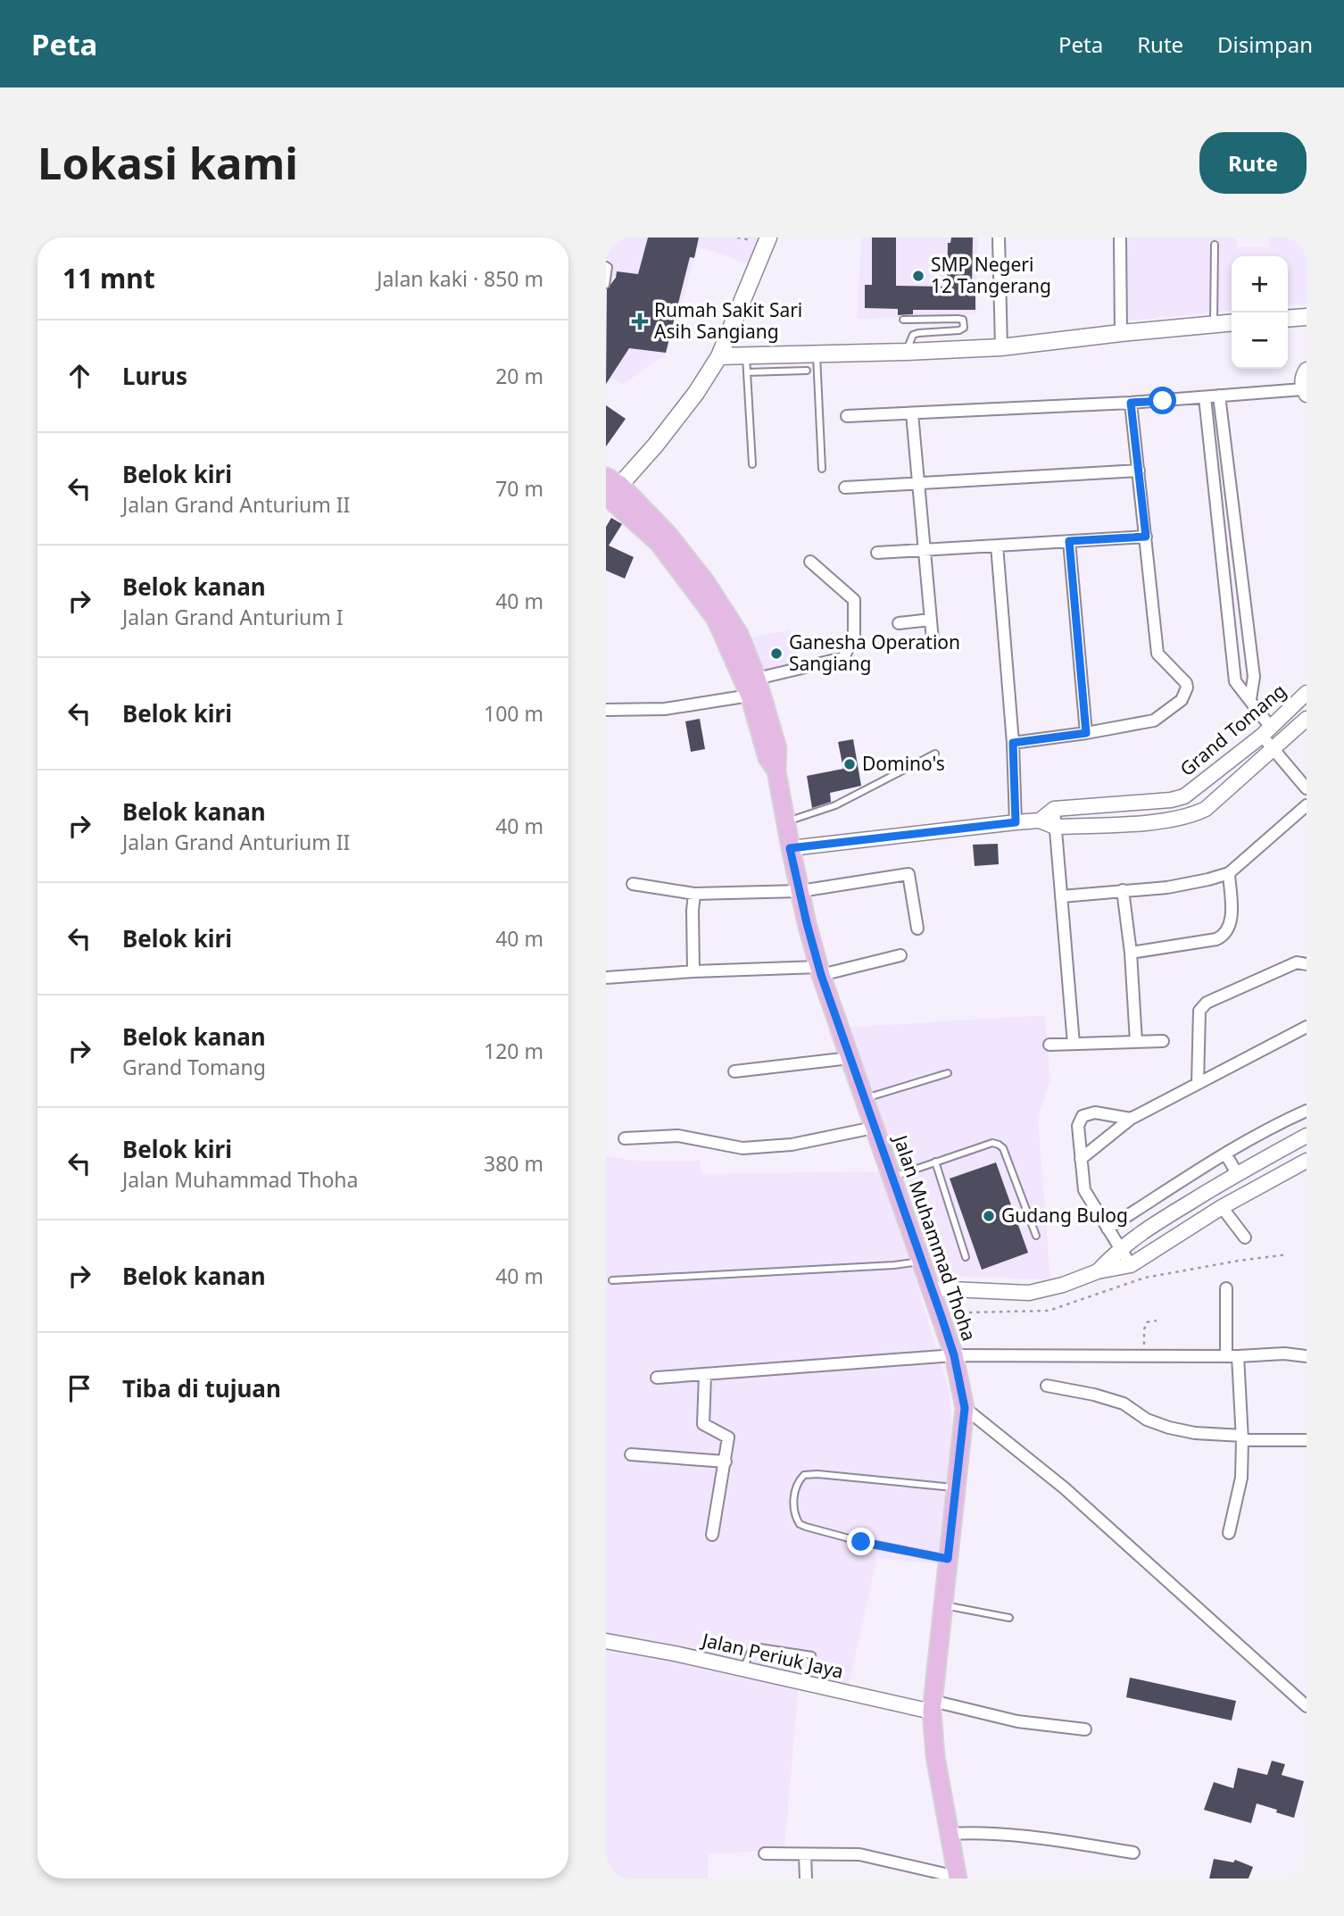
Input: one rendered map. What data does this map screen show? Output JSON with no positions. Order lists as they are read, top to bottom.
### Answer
{
  "streets": {
    "main road": ["Jalan Muhammad Thoha"],
    "street": ["Grand Tomang", "Jalan Periuk Jaya"]
  },
  "crossings": [
    ["Grand Tomang", "Jalan Muhammad Thoha"],
    ["Jalan Muhammad Thoha", "Jalan Periuk Jaya"]
  ],
  "places": {
    "other": [
      "SMP Negeri 12 Tangerang",
      "Ganesha Operation Sangiang",
      "Domino's",
      "Gudang Bulog"
    ],
    "health": ["Rumah Sakit Sari Asih Sangiang"]
  },
  "page": {
    "header": "Peta",
    "nav": ["Peta", "Rute", "Disimpan"],
    "buttons": "Rute",
    "title": "Lokasi kami",
    "heading": ["11 mnt", "Jalan kaki · 850 m"],
    "map_buttons": ["+", "−"],
    "list": [
      ["Lurus", "20 m"],
      ["Belok kiri", "Jalan Grand Anturium II", "70 m"],
      ["Belok kanan", "Jalan Grand Anturium I", "40 m"],
      ["Belok kiri", "100 m"],
      ["Belok kanan", "Jalan Grand Anturium II", "40 m"],
      ["Belok kiri", "40 m"],
      ["Belok kanan", "Grand Tomang", "120 m"],
      ["Belok kiri", "Jalan Muhammad Thoha", "380 m"],
      ["Belok kanan", "40 m"],
      "Tiba di tujuan"
    ]
  }
}
